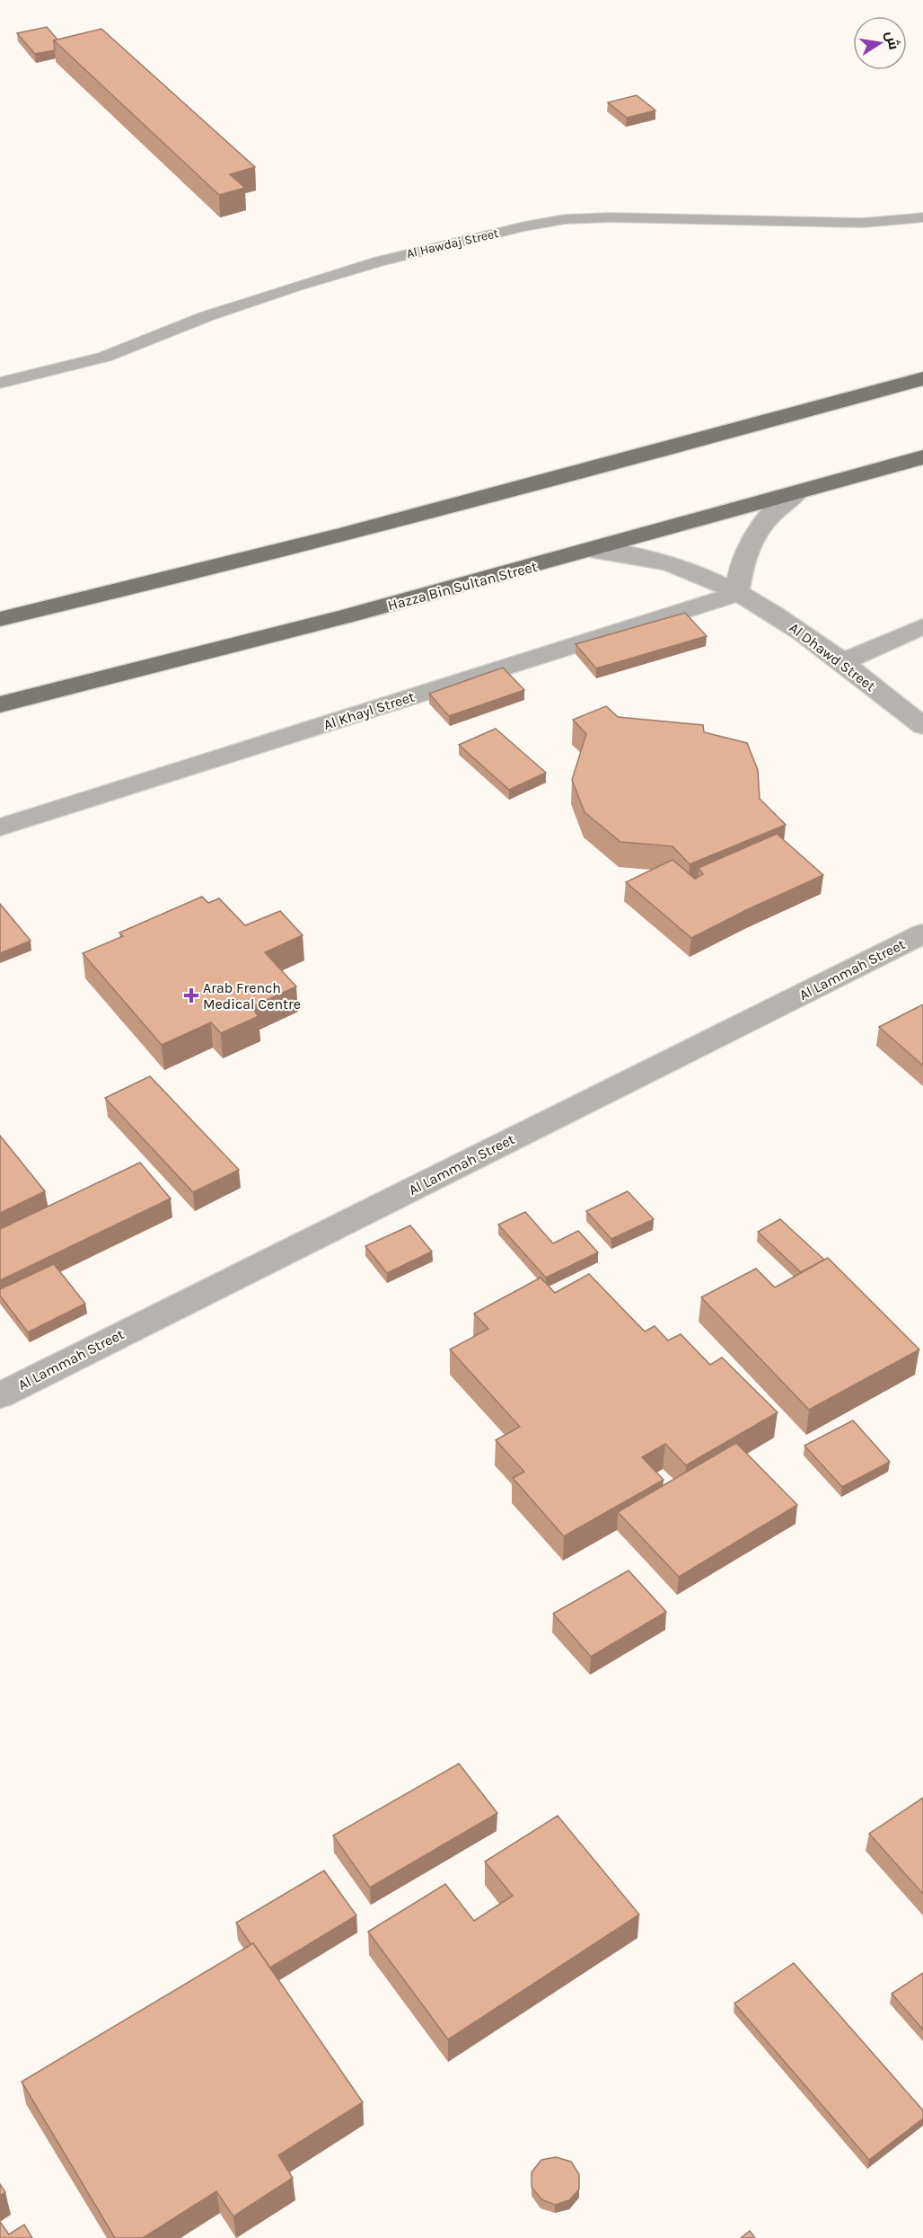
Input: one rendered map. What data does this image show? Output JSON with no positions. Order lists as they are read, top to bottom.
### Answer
{
  "streets": {
    "main road": ["Hazza Bin Sultan Street"],
    "street": ["Al Dhawd Street", "Al Khayl Street", "Al Lammah Street"],
    "lane": ["Al Hawdaj Street"]
  },
  "crossings": [
    ["Hazza Bin Sultan Street", "Al Dhawd Street"],
    ["Al Dhawd Street", "Al Khayl Street"]
  ],
  "places": {
    "health": ["Arab French Medical Centre"]
  },
  "north": "right"
}
